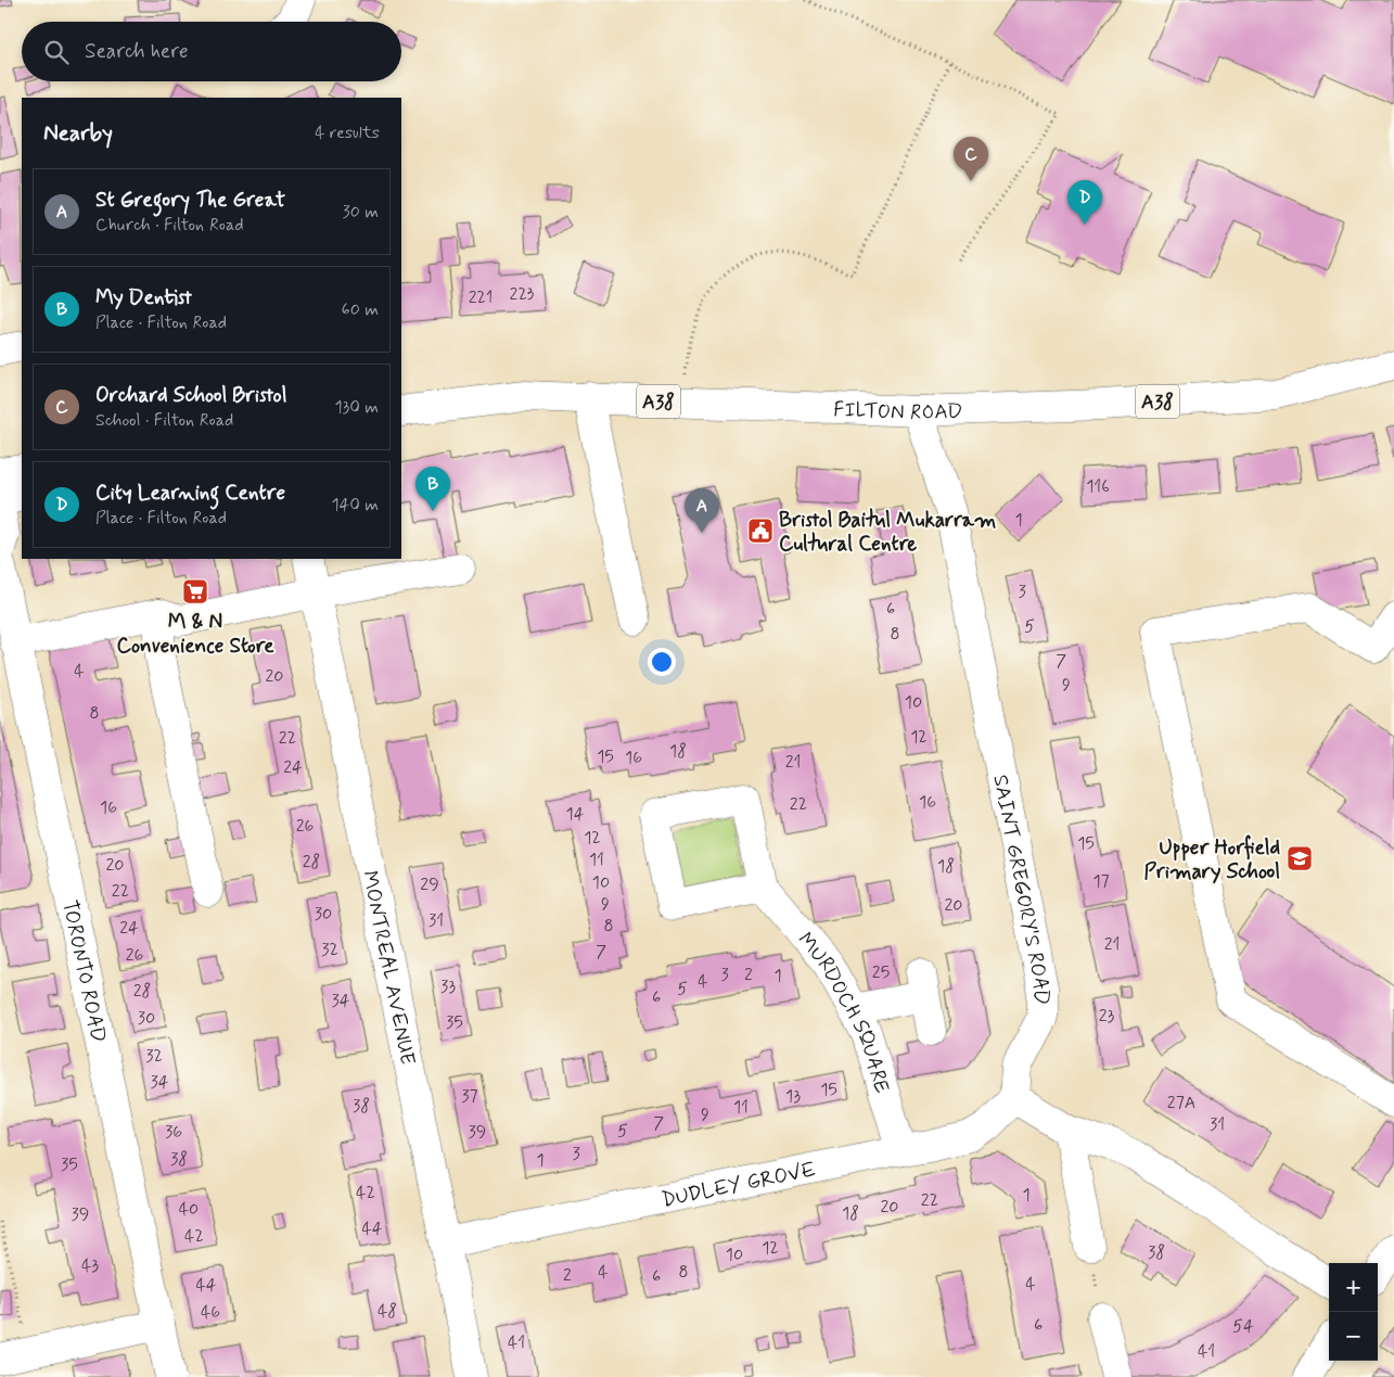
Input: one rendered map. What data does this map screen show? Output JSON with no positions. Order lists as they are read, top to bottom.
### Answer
{
  "streets": {
    "street": [
      "A38",
      "FILTON ROAD",
      "SAINT GREGORY'S ROAD",
      "MONTREAL AVENUE",
      "TORONTO ROAD",
      "MURDOCH SQUARE",
      "DUDLEY GROVE"
    ]
  },
  "crossings": [
    ["FILTON ROAD", "SAINT GREGORY'S ROAD"],
    ["SAINT GREGORY'S ROAD", "DUDLEY GROVE"],
    ["MONTREAL AVENUE", "DUDLEY GROVE"],
    ["MURDOCH SQUARE", "DUDLEY GROVE"]
  ],
  "places": {
    "public building": ["Bristol Baitul Mukarram Cultural Centre"],
    "supermarket": ["M & N Convenience Store"],
    "school or university": ["Upper Horfield Primary School"]
  },
  "house_numbers": [
    "223",
    "221",
    "116",
    "1",
    "3",
    "6",
    "5",
    "8",
    "7",
    "4",
    "20",
    "9",
    "10",
    "8",
    "12",
    "22",
    "18",
    "15",
    "16",
    "21",
    "24",
    "16",
    "22",
    "16",
    "14",
    "26",
    "12",
    "15",
    "11",
    "28",
    "20",
    "18",
    "17",
    "10",
    "29",
    "22",
    "9",
    "20",
    "30",
    "31",
    "8",
    "24",
    "21",
    "32",
    "7",
    "26",
    "25",
    "3",
    "2",
    "1",
    "4",
    "33",
    "5",
    "28",
    "6",
    "34",
    "23",
    "30",
    "35",
    "32",
    "34",
    "15",
    "37",
    "13",
    "27A",
    "38",
    "11",
    "9",
    "7",
    "31",
    "5",
    "36",
    "39",
    "3",
    "38",
    "1",
    "35",
    "42",
    "1",
    "22",
    "20",
    "40",
    "18",
    "39",
    "44",
    "42",
    "12",
    "38",
    "10",
    "43",
    "4",
    "8",
    "2",
    "6",
    "4",
    "44",
    "48",
    "46",
    "6",
    "54",
    "41",
    "41"
  ],
  "page": {
    "search": "Search here",
    "heading": ["Nearby", "4 results"],
    "pins": [
      "C",
      "D",
      "B",
      "A"
    ],
    "list": [
      {
        "mark": "A",
        "name": "St Gregory The Great",
        "note": "Church · Filton Road",
        "value": "30 m"
      },
      {
        "mark": "B",
        "name": "My Dentist",
        "note": "Place · Filton Road",
        "value": "60 m"
      },
      {
        "mark": "C",
        "name": "Orchard School Bristol",
        "note": "School · Filton Road",
        "value": "130 m"
      },
      {
        "mark": "D",
        "name": "City Learning Centre",
        "note": "Place · Filton Road",
        "value": "140 m"
      }
    ],
    "map_buttons": ["+", "−"]
  }
}
